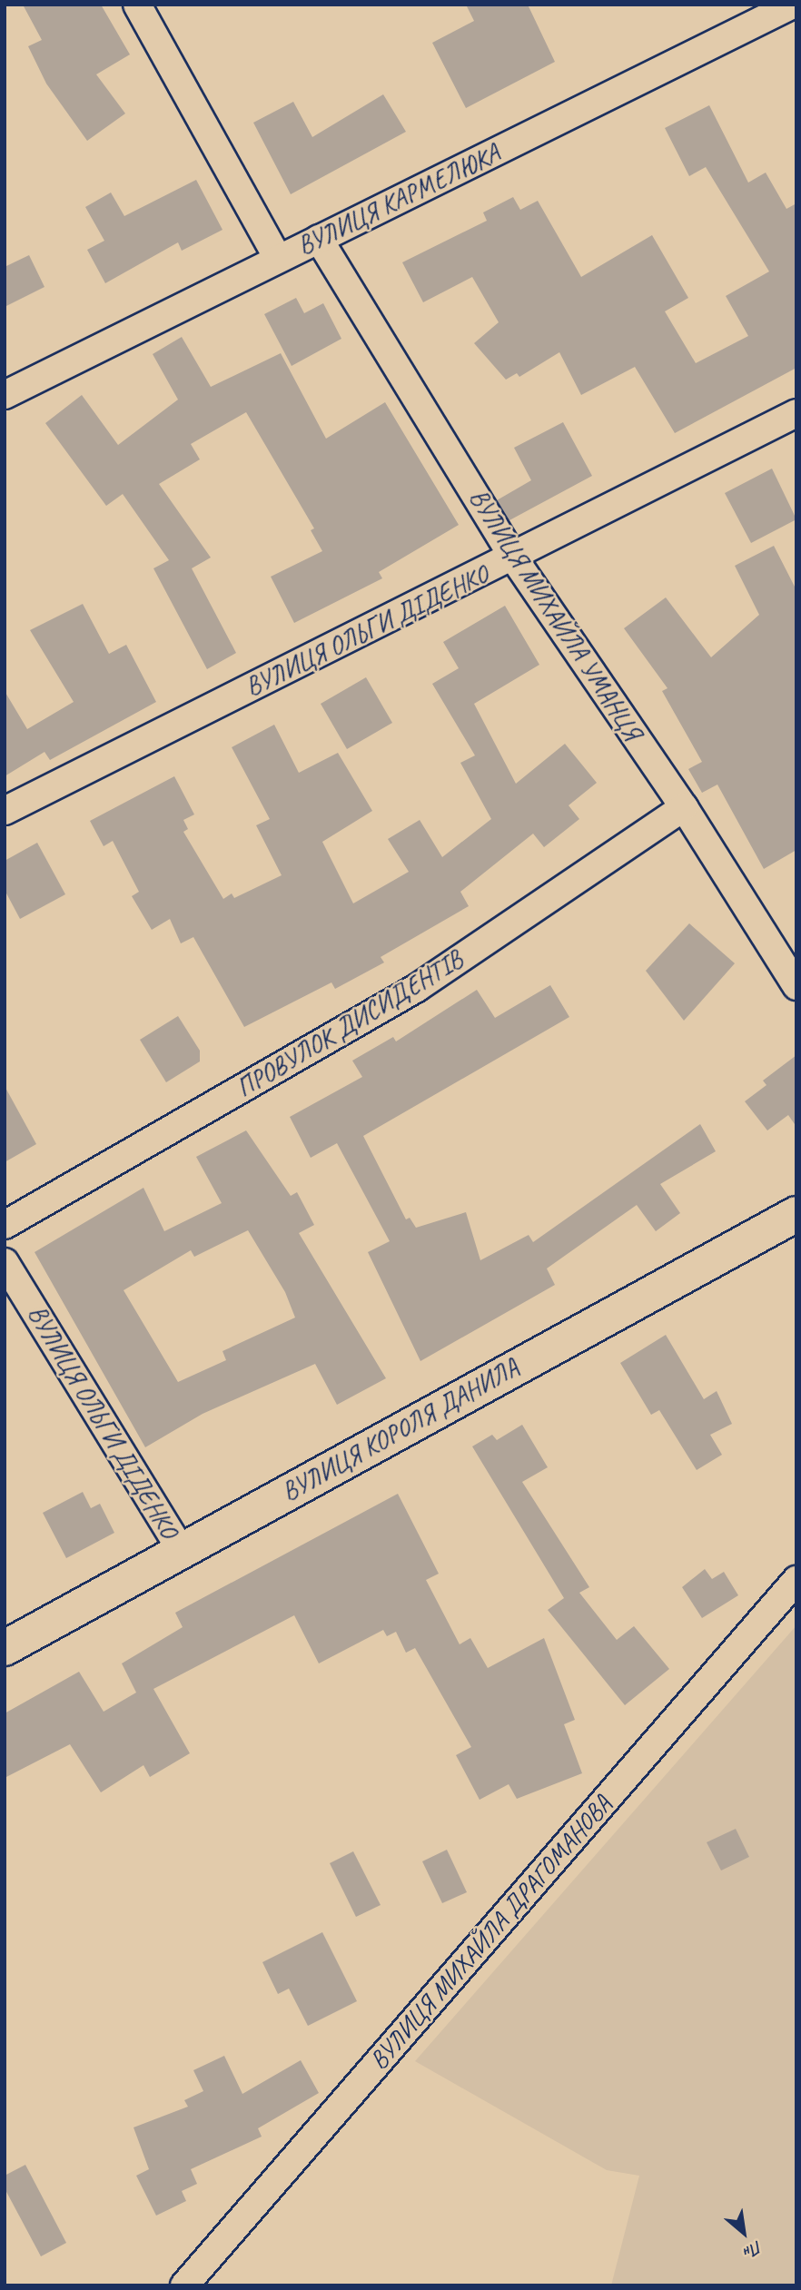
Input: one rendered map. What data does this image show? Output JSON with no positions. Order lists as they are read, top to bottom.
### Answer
{
  "streets": {
    "main road": ["ВУЛИЦЯ КОРОЛЯ ДАНИЛА"],
    "street": [
      "ВУЛИЦЯ КАРМЕЛЮКА",
      "ВУЛИЦЯ МИХАЙЛА УМАНЦЯ",
      "ВУЛИЦЯ ОЛЬГИ ДІДЕНКО",
      "ПРОВУЛОК ДИСИДЕНТІВ",
      "ВУЛИЦЯ МИХАЙЛА ДРАГОМАНОВА"
    ]
  },
  "crossings": [
    ["ВУЛИЦЯ КАРМЕЛЮКА", "ВУЛИЦЯ МИХАЙЛА УМАНЦЯ"],
    ["ВУЛИЦЯ МИХАЙЛА УМАНЦЯ", "ВУЛИЦЯ ОЛЬГИ ДІДЕНКО"],
    ["ВУЛИЦЯ МИХАЙЛА УМАНЦЯ", "ПРОВУЛОК ДИСИДЕНТІВ"],
    ["ВУЛИЦЯ ОЛЬГИ ДІДЕНКО", "ВУЛИЦЯ КОРОЛЯ ДАНИЛА"]
  ],
  "north": "bottom right"
}
